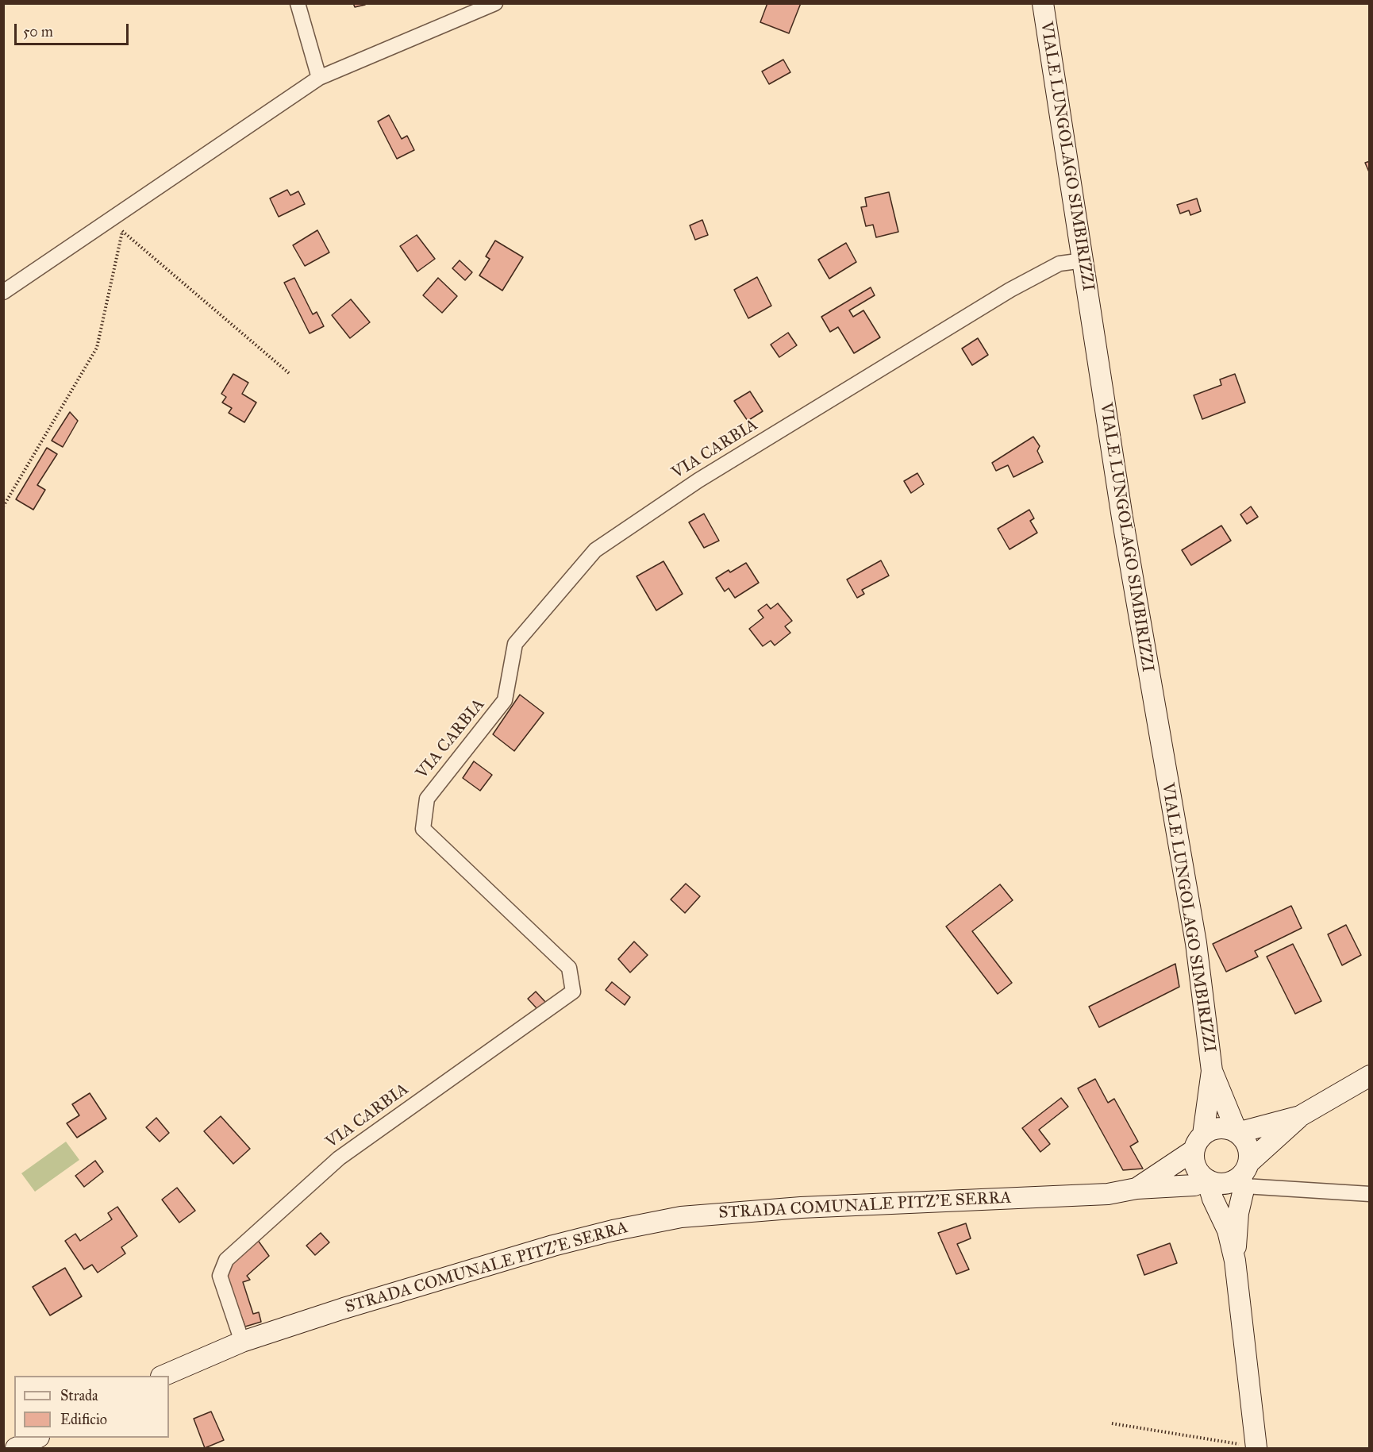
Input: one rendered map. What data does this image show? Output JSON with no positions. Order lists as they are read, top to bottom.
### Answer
{
  "streets": {
    "main road": ["VIALE LUNGOLAGO SIMBIRIZZI", "STRADA COMUNALE PITZ'E SERRA"],
    "street": ["VIA CARBIA"]
  },
  "crossings": [
    ["VIALE LUNGOLAGO SIMBIRIZZI", "VIA CARBIA"],
    ["VIALE LUNGOLAGO SIMBIRIZZI", "STRADA COMUNALE PITZ'E SERRA"],
    ["VIA CARBIA", "STRADA COMUNALE PITZ'E SERRA"]
  ],
  "legend": ["Strada", "Edificio"],
  "scale_bar": "50 m"
}
